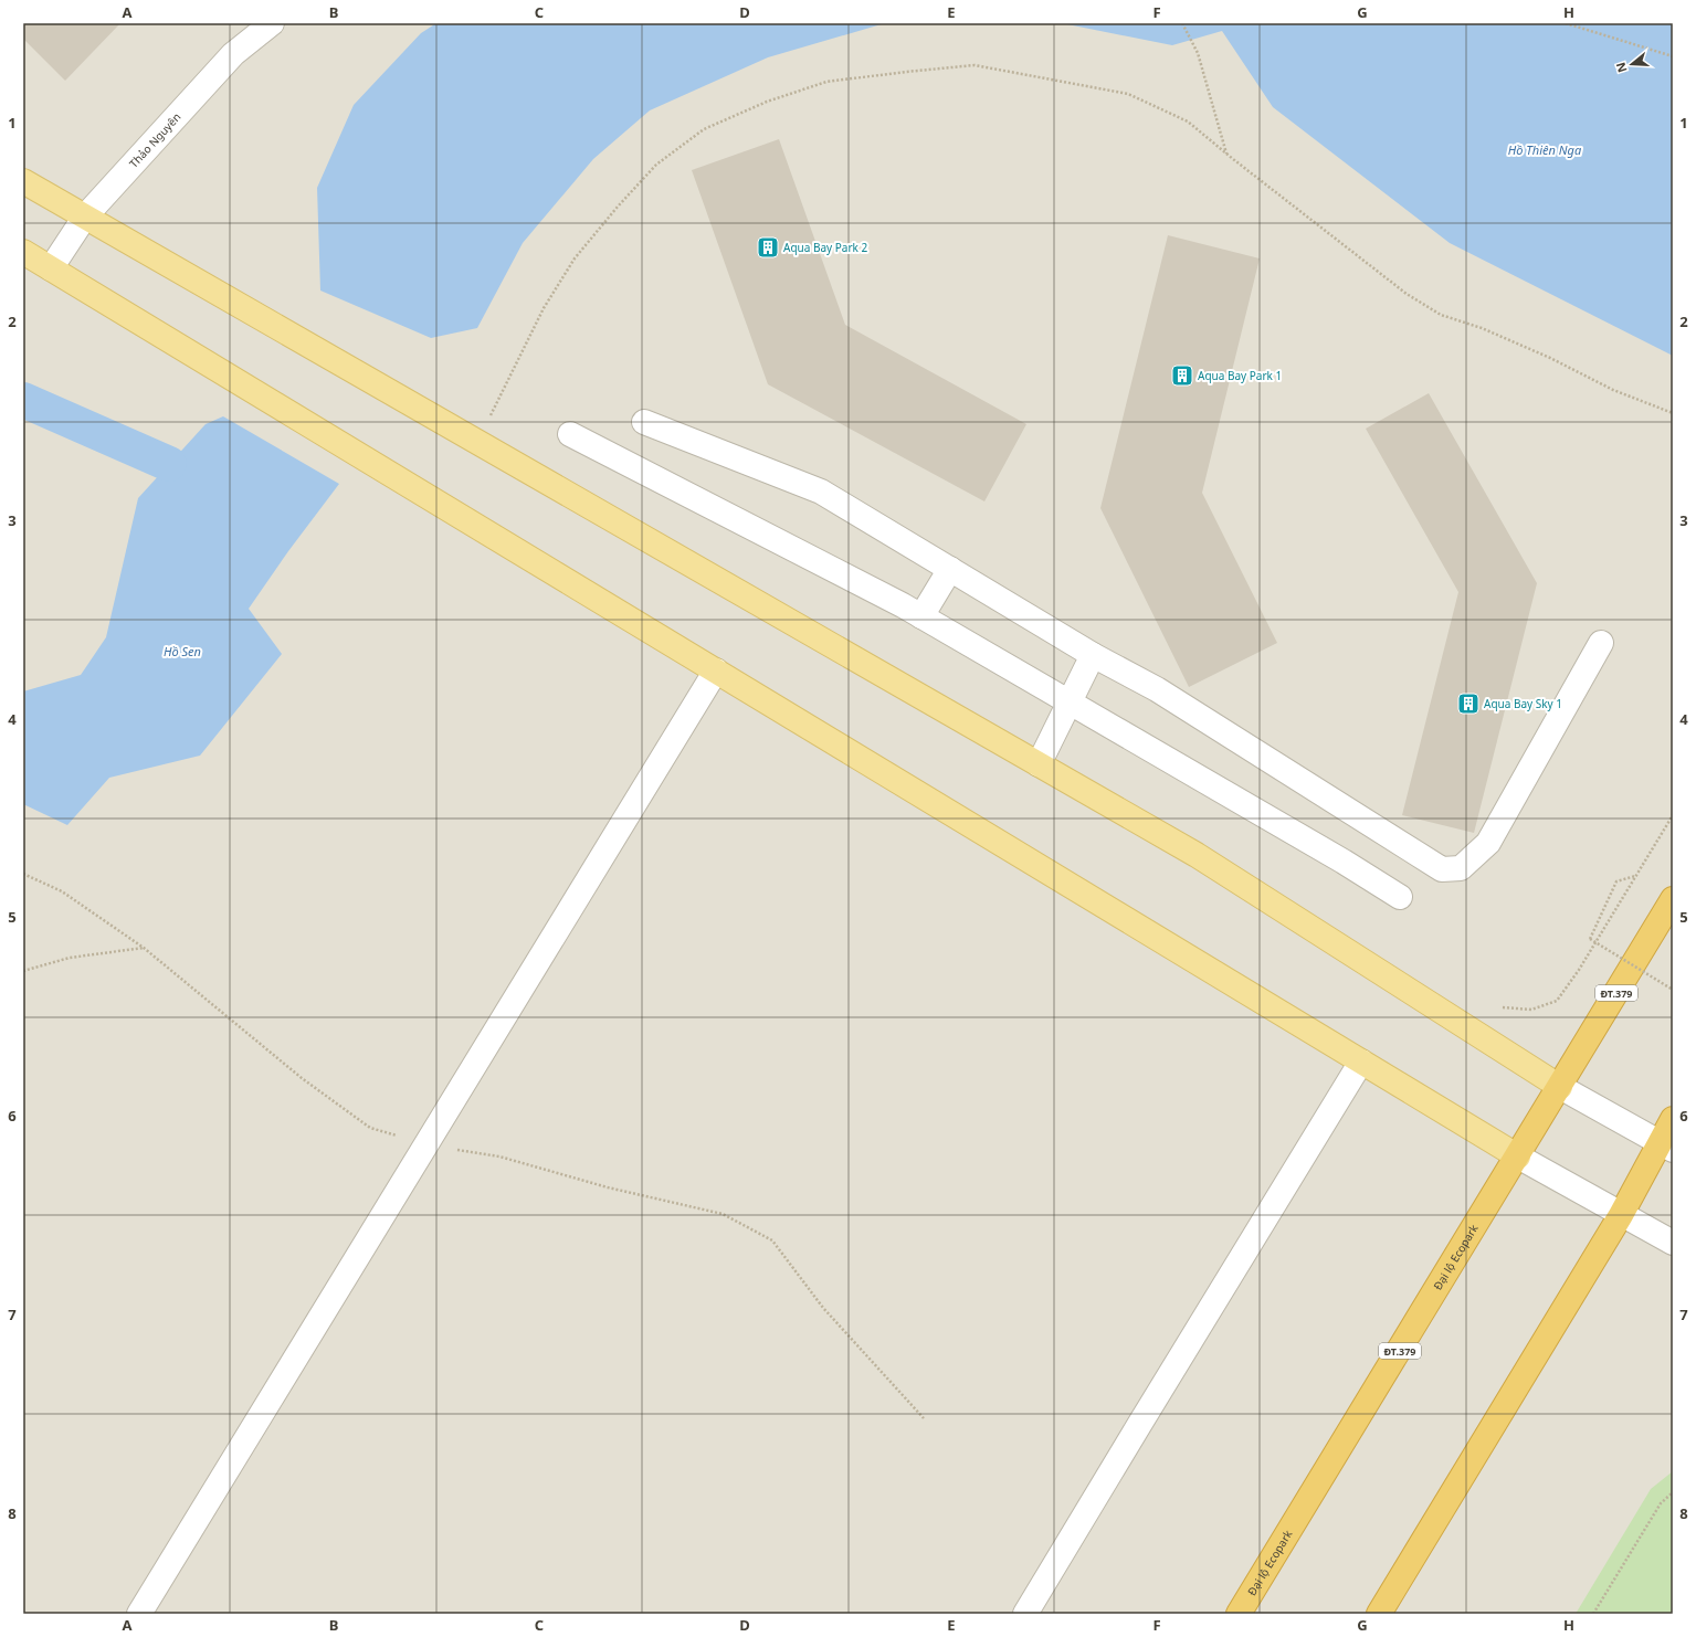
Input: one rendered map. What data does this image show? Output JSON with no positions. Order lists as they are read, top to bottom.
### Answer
{
  "streets": {
    "highway": ["ĐT.379", "Đại lộ Ecopark"],
    "street": ["Thảo Nguyên"]
  },
  "water": ["Hồ Thiên Nga", "Hồ Sen"],
  "places": {
    "building": ["Aqua Bay Park 2", "Aqua Bay Park 1", "Aqua Bay Sky 1"]
  },
  "north": "left",
  "grid": {
    "columns": [
      "A",
      "B",
      "C",
      "D",
      "E",
      "F",
      "G",
      "H"
    ],
    "rows": [
      "1",
      "2",
      "3",
      "4",
      "5",
      "6",
      "7",
      "8"
    ]
  }
}
